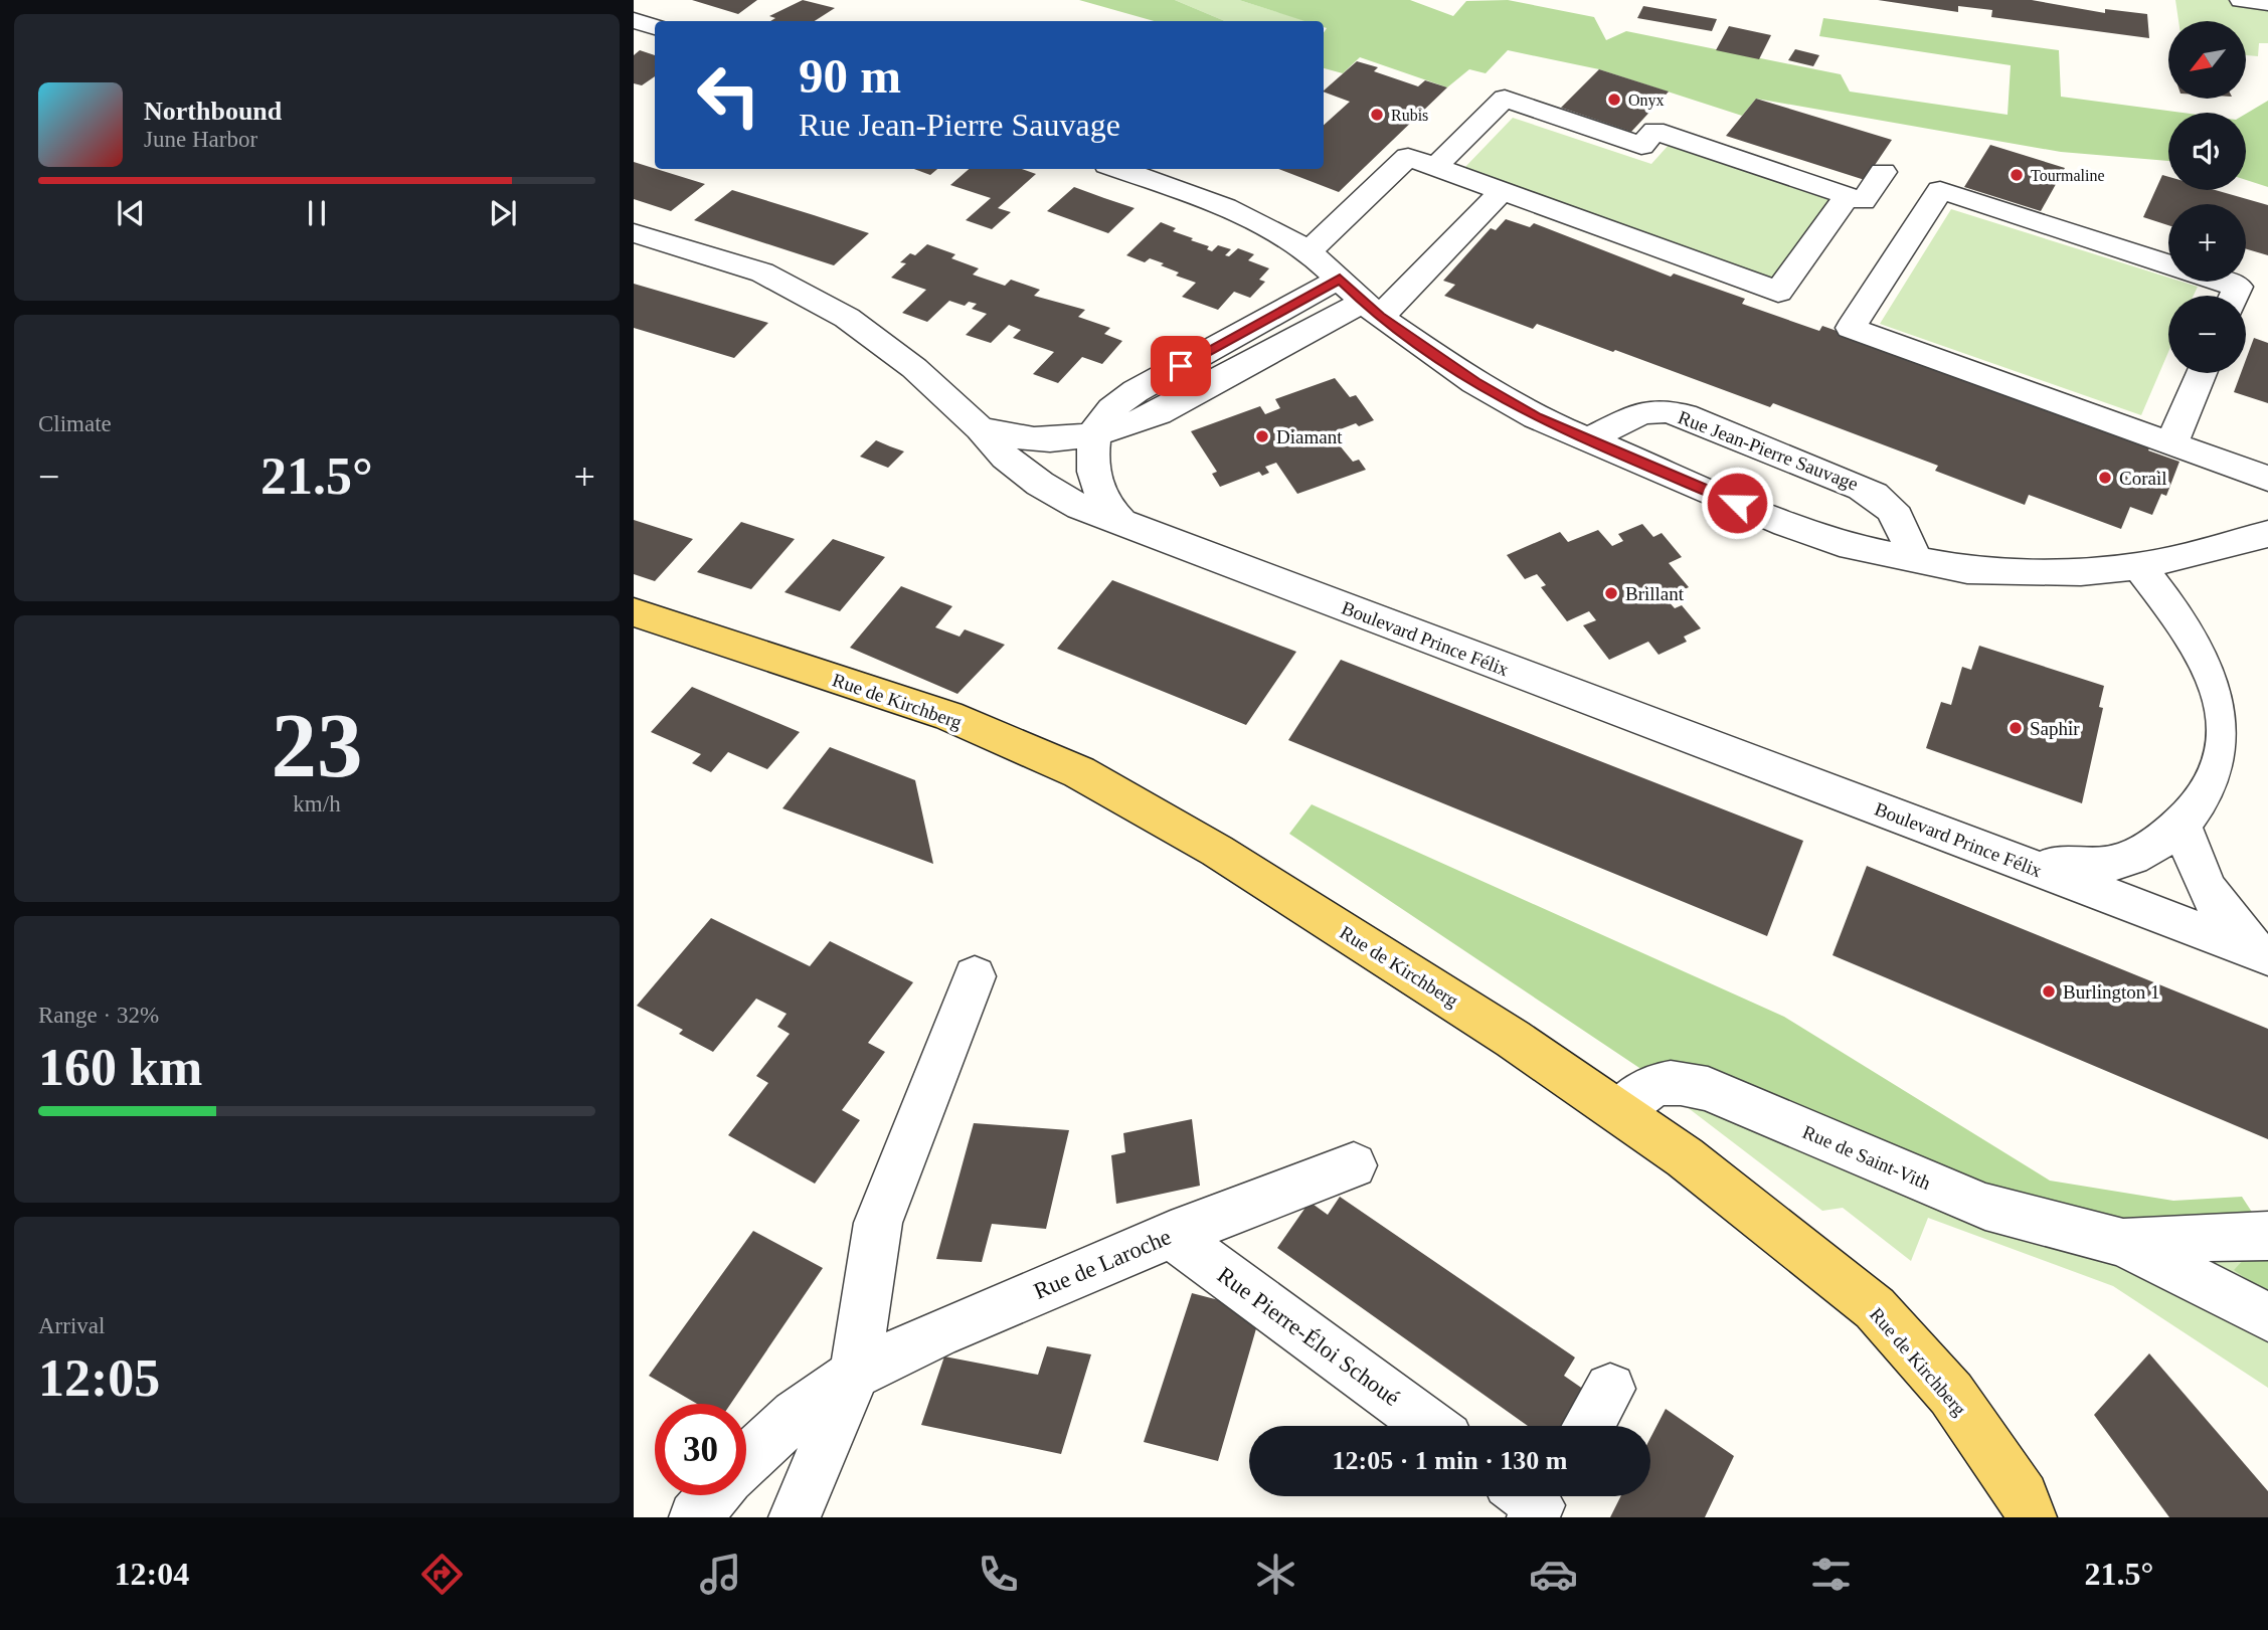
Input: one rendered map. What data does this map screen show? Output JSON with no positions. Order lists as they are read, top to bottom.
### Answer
{
  "streets": {
    "main road": ["Rue de Kirchberg"],
    "street": [
      "Rue Jean-Pierre Sauvage",
      "Boulevard Prince Félix",
      "Rue de Saint-Vith",
      "Rue de Laroche",
      "Rue Pierre-Éloi Schoué"
    ]
  },
  "crossings": [
    ["Rue de Kirchberg", "Rue de Saint-Vith"],
    ["Rue de Laroche", "Rue Pierre-Éloi Schoué"]
  ],
  "places": [
    "Onyx",
    "Rubis",
    "Tourmaline",
    "Diamant",
    "Corail",
    "Brillant",
    "Saphir",
    "Burlington 1"
  ],
  "north": "bottom left",
  "page": {
    "map_buttons": ["+", "−"],
    "turn": ["90 m", "Rue Jean-Pierre Sauvage"],
    "song": ["Northbound", "June Harbor"],
    "tile": [
      "Climate",
      ["23", "km/h"],
      ["Range · 32%", "160 km"],
      ["Arrival", "12:05"]
    ],
    "heat": ["−", "21.5°", "+"],
    "limit": "30",
    "trip": "12:05 · 1 min · 130 m",
    "tabs": ["12:04", "21.5°"]
  }
}
